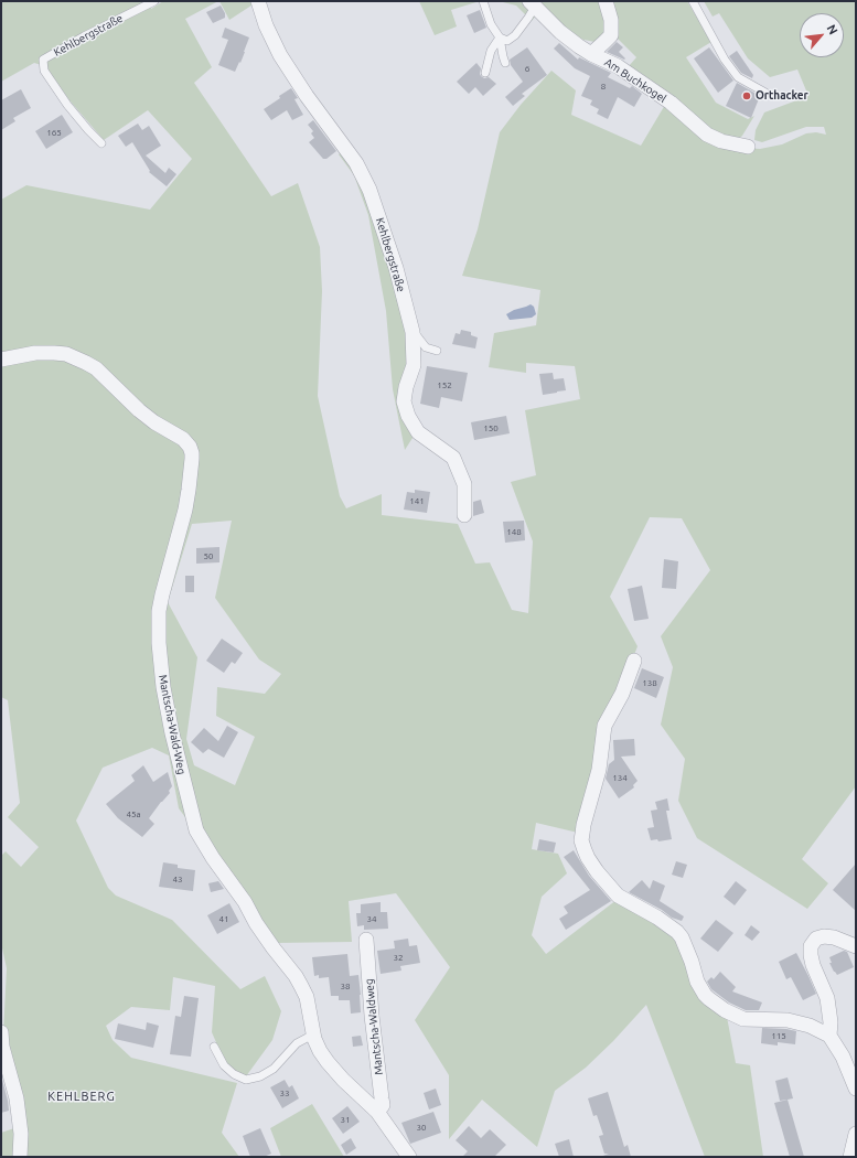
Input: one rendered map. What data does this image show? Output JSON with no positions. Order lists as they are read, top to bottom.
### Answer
{
  "streets": {
    "street": [
      "Kehlbergstraße",
      "Am Buchkogel",
      "Mantscha-Wald-Weg",
      "Mantscha-Waldweg"
    ]
  },
  "crossings": [
    ["Mantscha-Wald-Weg", "Mantscha-Waldweg"]
  ],
  "districts": ["KEHLBERG"],
  "places": ["Orthacker"],
  "house_numbers": [
    "6",
    "8",
    "165",
    "152",
    "150",
    "141",
    "148",
    "50",
    "138",
    "134",
    "45a",
    "43",
    "41",
    "34",
    "32",
    "38",
    "115",
    "33",
    "31",
    "30"
  ],
  "north": "top right"
}
